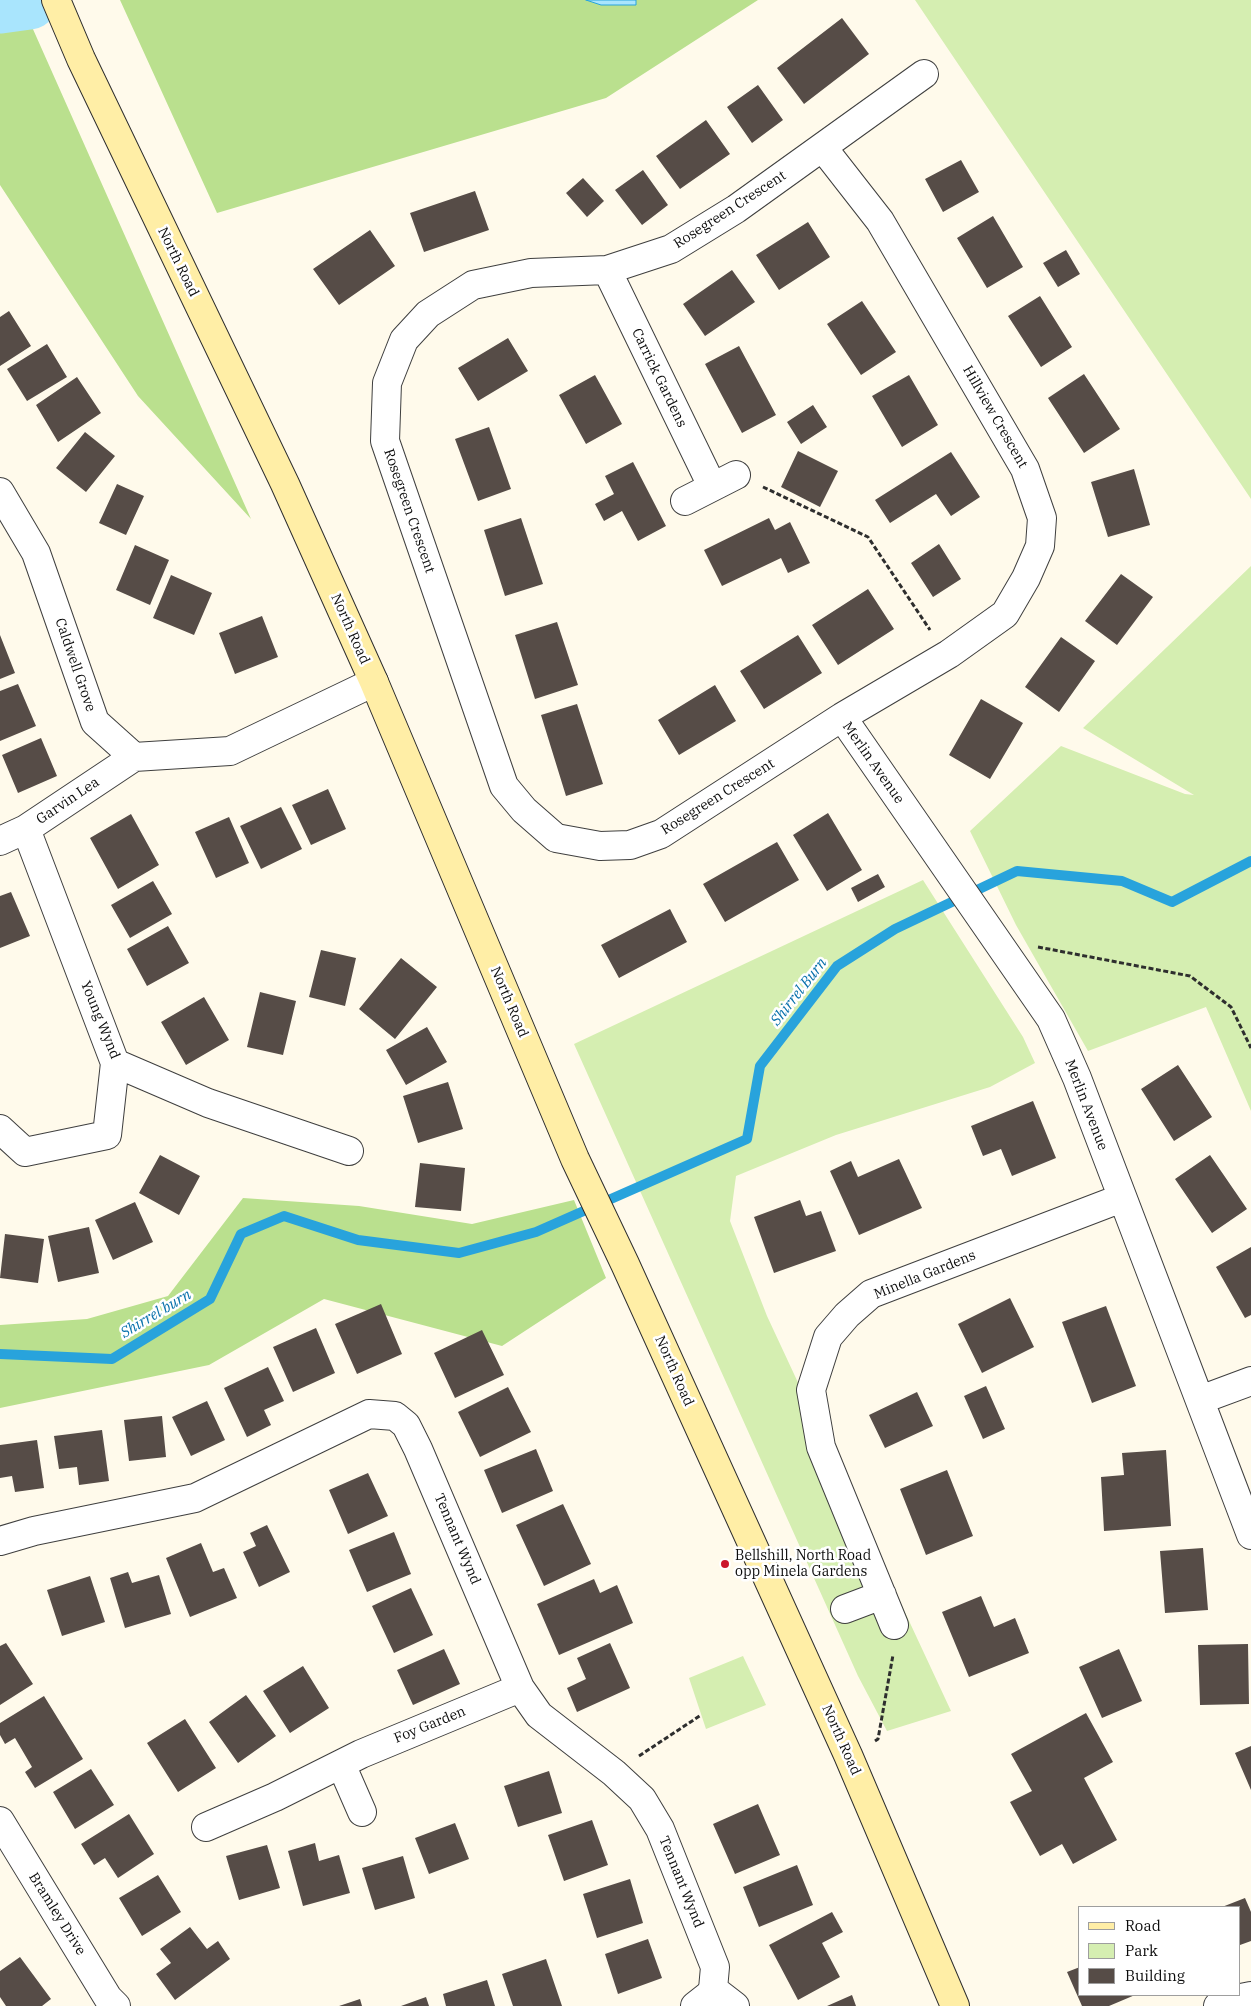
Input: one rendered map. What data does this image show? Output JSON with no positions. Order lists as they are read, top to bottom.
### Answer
{
  "streets": {
    "main road": ["North Road"],
    "street": [
      "Rosegreen Crescent",
      "Carrick Gardens",
      "Hillview Crescent",
      "Caldwell Grove",
      "Merlin Avenue",
      "Garvin Lea",
      "Young Wynd",
      "Minella Gardens",
      "Tennant Wynd",
      "Foy Garden",
      "Bramley Drive"
    ]
  },
  "crossings": [
    ["Rosegreen Crescent", "Carrick Gardens"],
    ["Rosegreen Crescent", "Hillview Crescent"],
    ["Rosegreen Crescent", "Merlin Avenue"],
    ["Hillview Crescent", "Merlin Avenue"],
    ["Caldwell Grove", "Garvin Lea"],
    ["Merlin Avenue", "Minella Gardens"],
    ["Garvin Lea", "Young Wynd"],
    ["Tennant Wynd", "Foy Garden"]
  ],
  "water": ["Shirrel Burn", "Shirrel burn"],
  "places": ["Bellshill, North Road opp Minela Gardens"],
  "legend": ["Road", "Park", "Building"]
}
